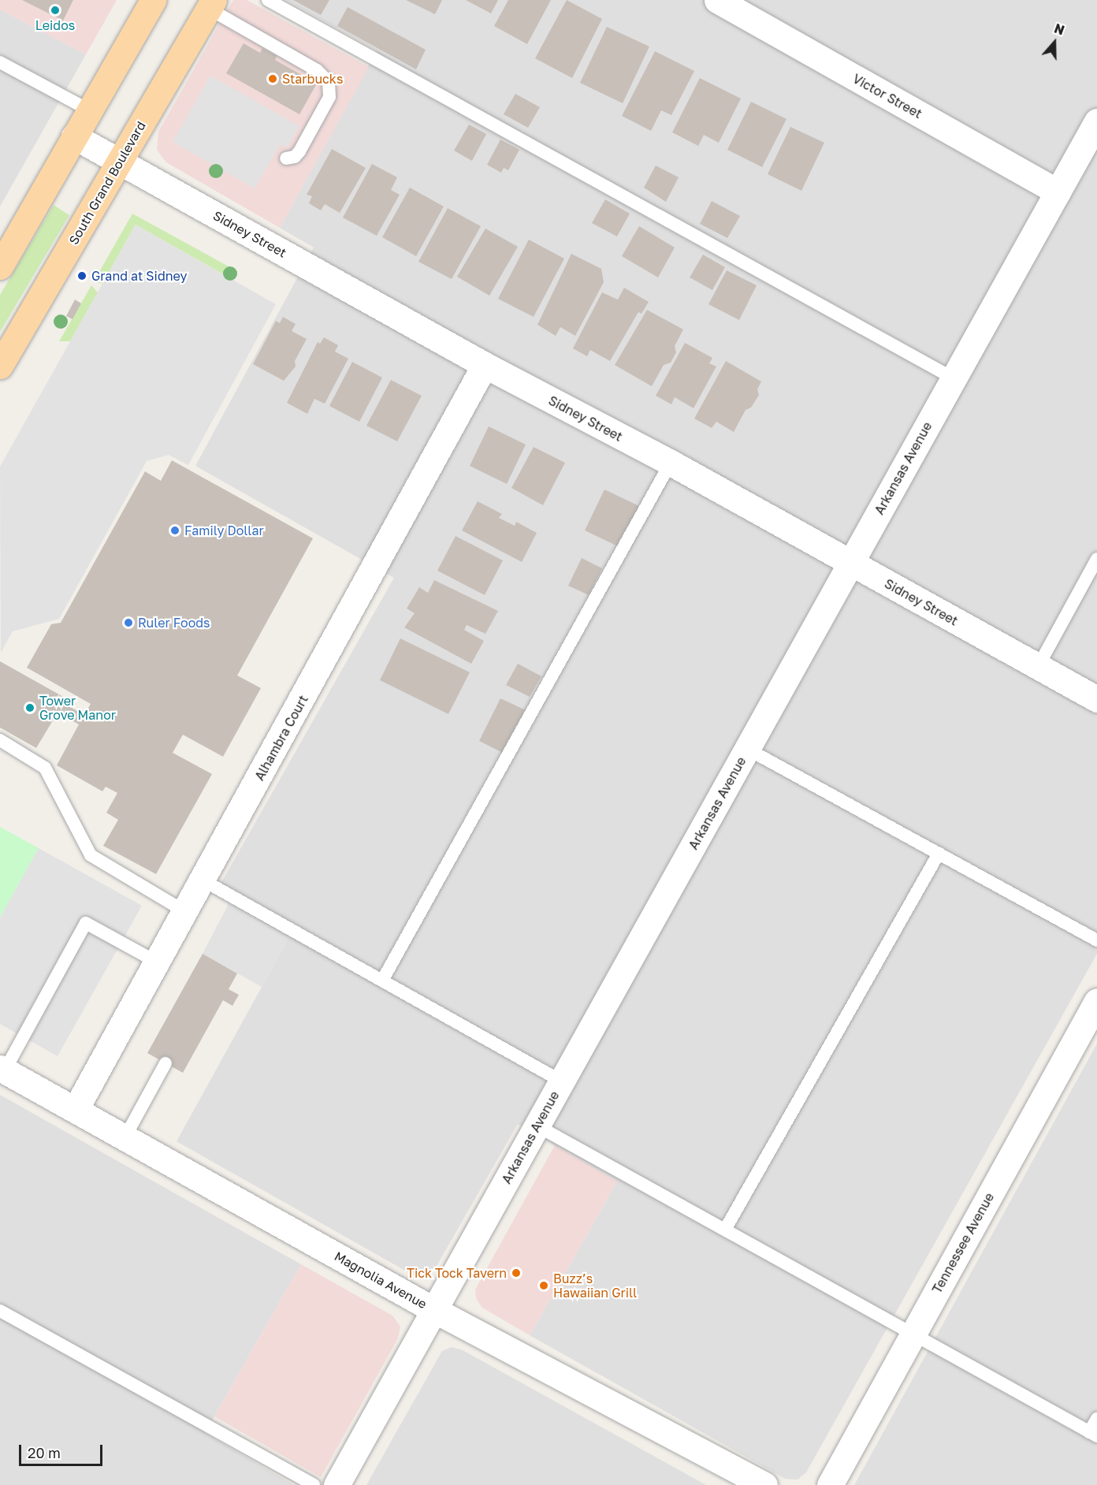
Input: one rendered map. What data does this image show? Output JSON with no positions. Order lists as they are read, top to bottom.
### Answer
{
  "streets": {
    "main road": ["South Grand Boulevard"],
    "street": [
      "Victor Street",
      "Sidney Street",
      "Arkansas Avenue",
      "Alhambra Court",
      "Tennessee Avenue",
      "Magnolia Avenue"
    ]
  },
  "crossings": [
    ["Victor Street", "Arkansas Avenue"],
    ["South Grand Boulevard", "Sidney Street"],
    ["Sidney Street", "Arkansas Avenue"],
    ["Sidney Street", "Alhambra Court"],
    ["Arkansas Avenue", "Magnolia Avenue"],
    ["Alhambra Court", "Magnolia Avenue"]
  ],
  "places": [
    "Leidos",
    "Starbucks",
    "Grand at Sidney",
    "Family Dollar",
    "Ruler Foods",
    "Tower Grove Manor",
    "Tick Tock Tavern",
    "Buzz’s Hawaiian Grill"
  ],
  "scale_bar": "20 m",
  "north": "top"
}
